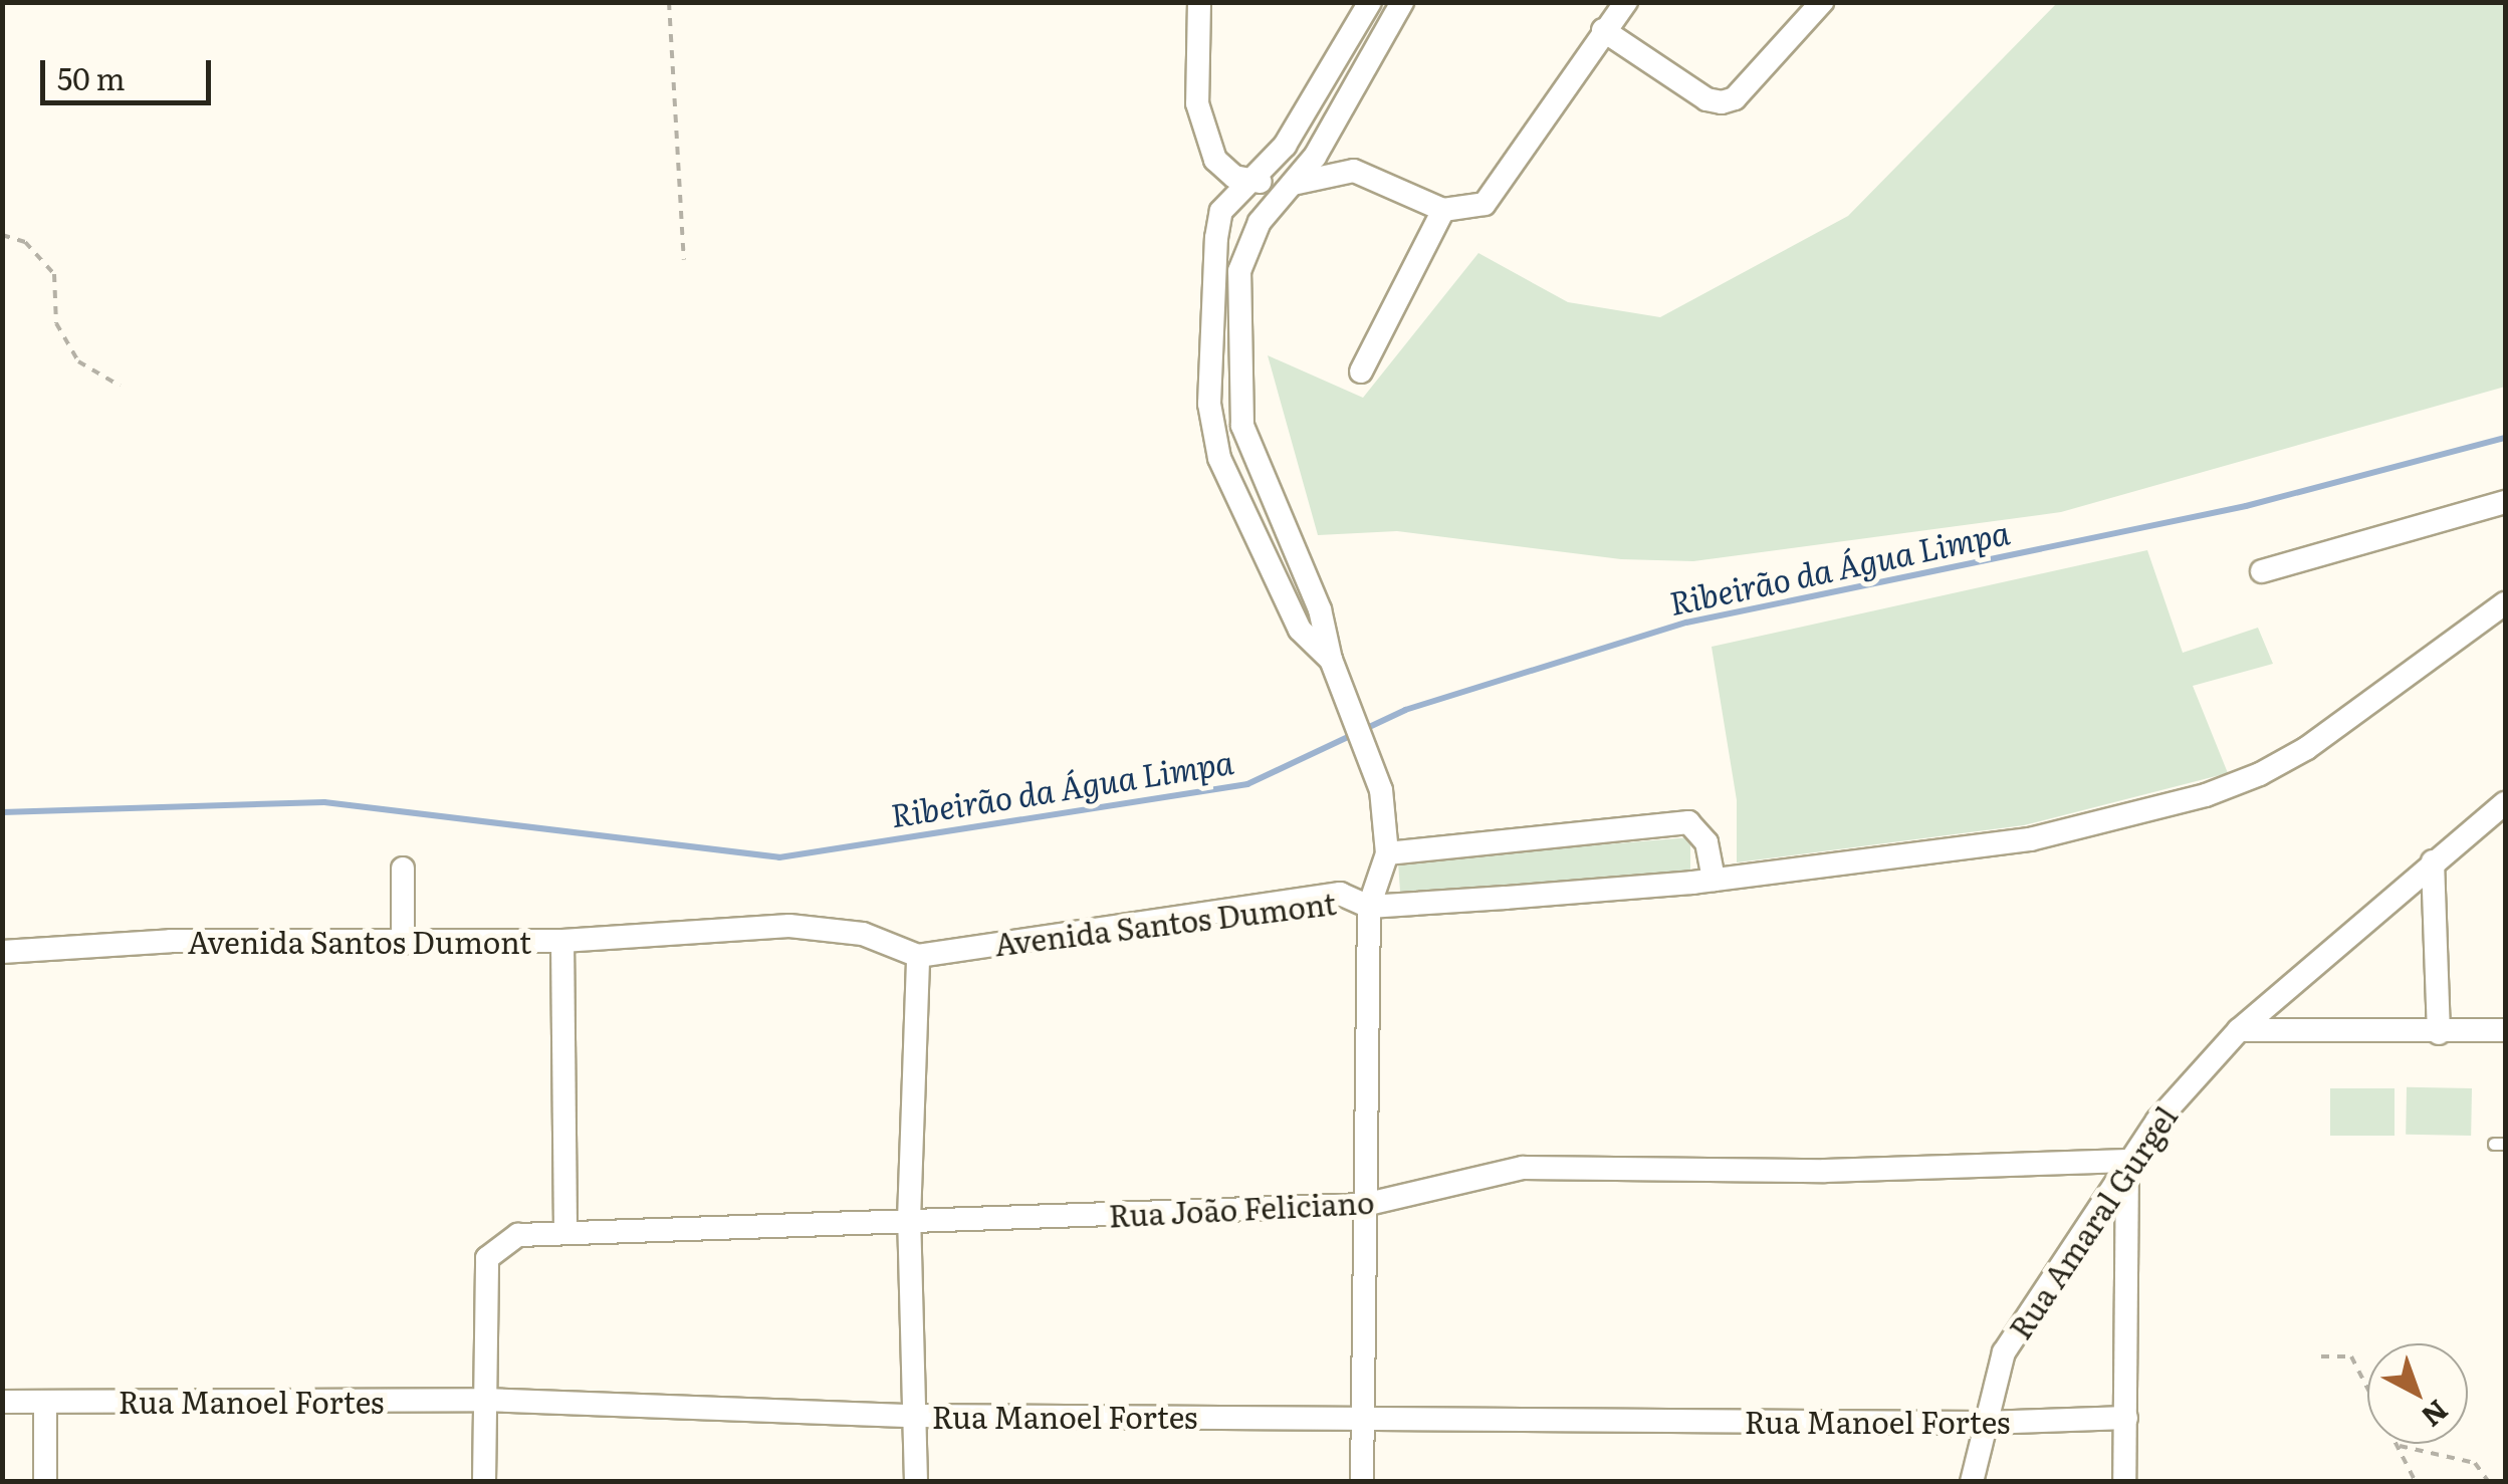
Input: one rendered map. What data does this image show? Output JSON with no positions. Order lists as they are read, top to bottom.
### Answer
{
  "streets": {
    "street": [
      "Avenida Santos Dumont",
      "Rua João Feliciano",
      "Rua Amaral Gurgel",
      "Rua Manoel Fortes"
    ]
  },
  "crossings": [
    ["Rua João Feliciano", "Rua Amaral Gurgel"],
    ["Rua João Feliciano", "Rua Manoel Fortes"],
    ["Rua Amaral Gurgel", "Rua Manoel Fortes"]
  ],
  "water": ["Ribeirão da Água Limpa"],
  "scale_bar": "50 m",
  "north": "bottom right"
}
